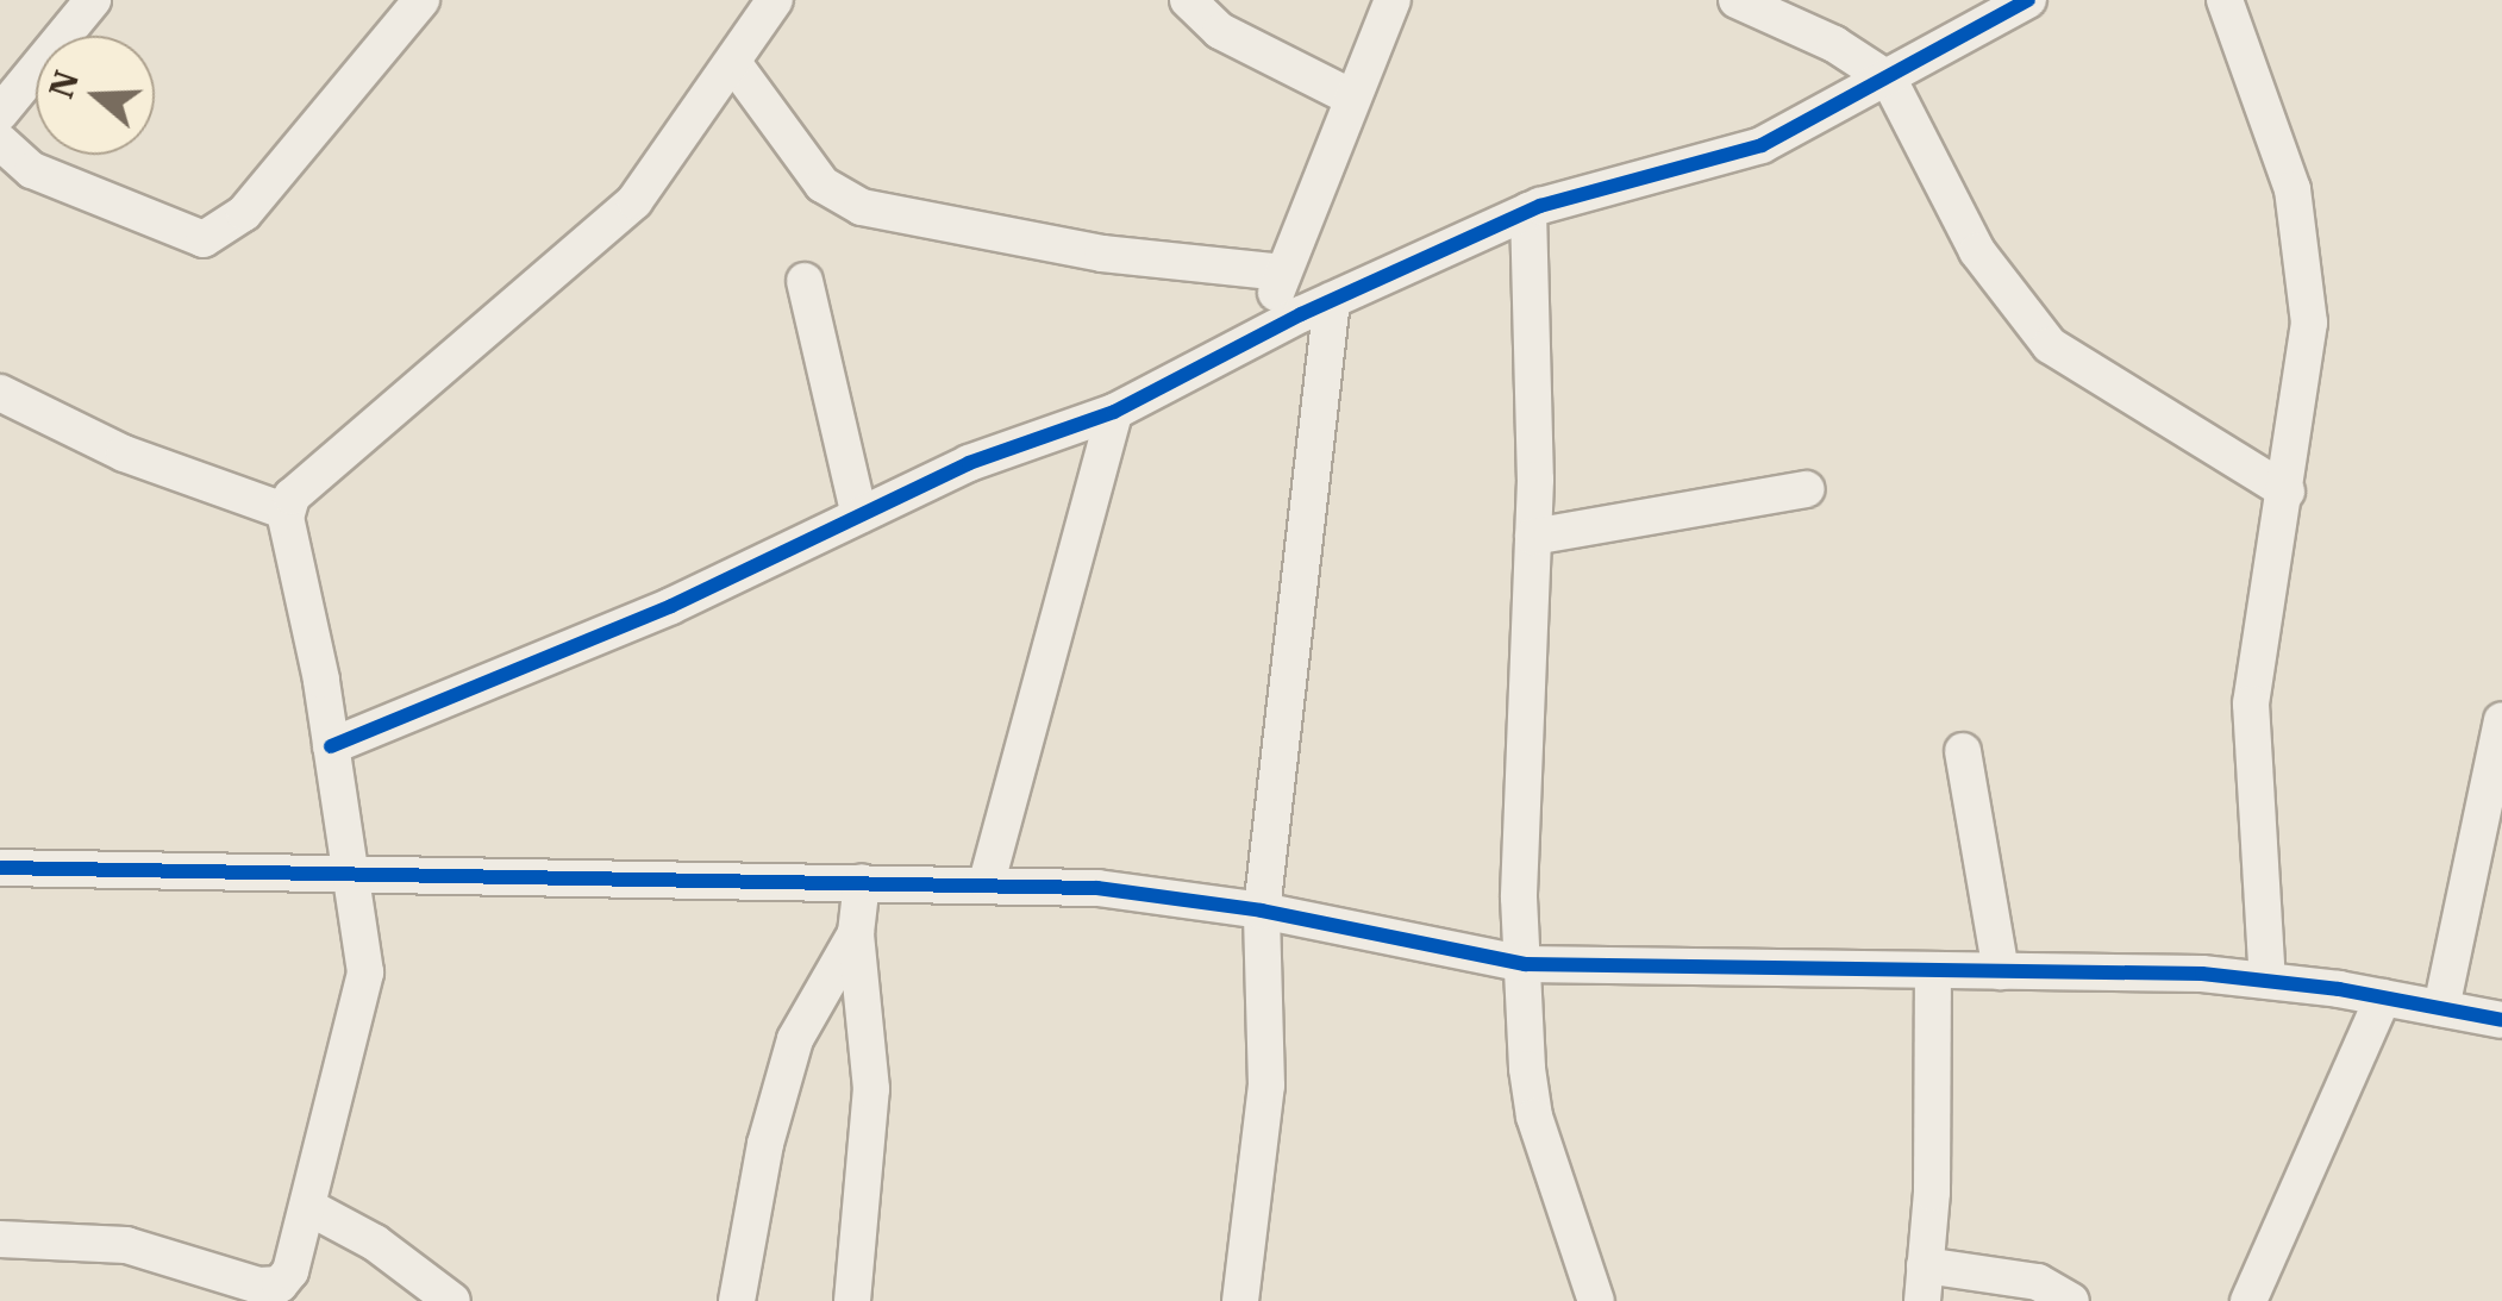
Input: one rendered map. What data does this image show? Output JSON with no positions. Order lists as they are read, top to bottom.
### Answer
{
  "north": "left"
}
